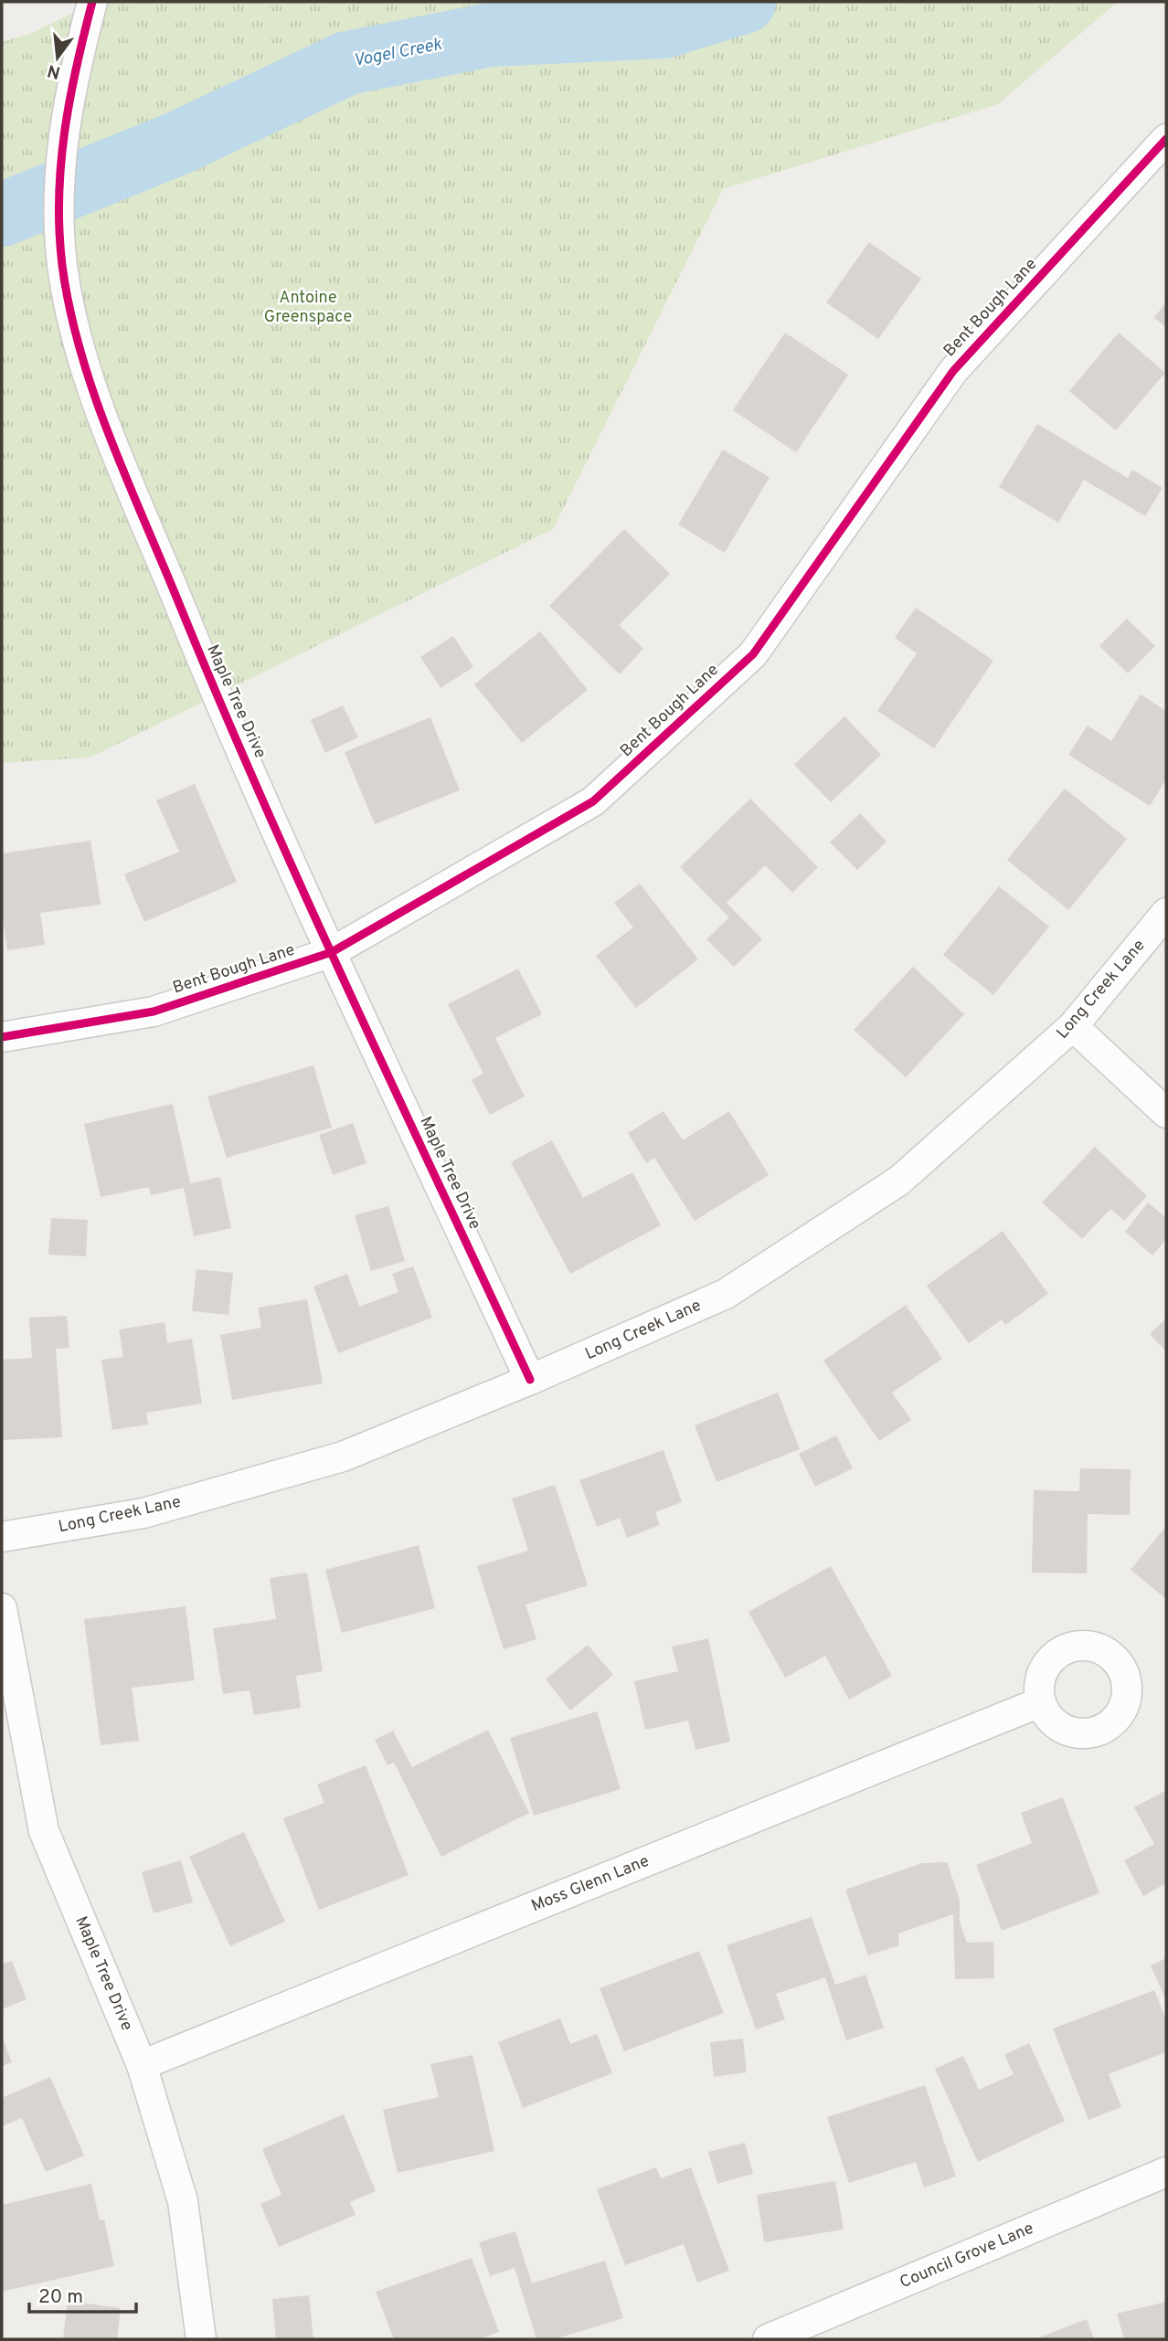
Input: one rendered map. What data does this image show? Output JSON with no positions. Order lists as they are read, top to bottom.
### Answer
{
  "streets": {
    "street": [
      "Bent Bough Lane",
      "Maple Tree Drive",
      "Long Creek Lane",
      "Moss Glenn Lane",
      "Council Grove Lane"
    ]
  },
  "crossings": [
    ["Bent Bough Lane", "Maple Tree Drive"],
    ["Maple Tree Drive", "Long Creek Lane"],
    ["Maple Tree Drive", "Moss Glenn Lane"]
  ],
  "water": ["Vogel Creek"],
  "parks": ["Antoine Greenspace"],
  "scale_bar": "20 m",
  "north": "bottom"
}
